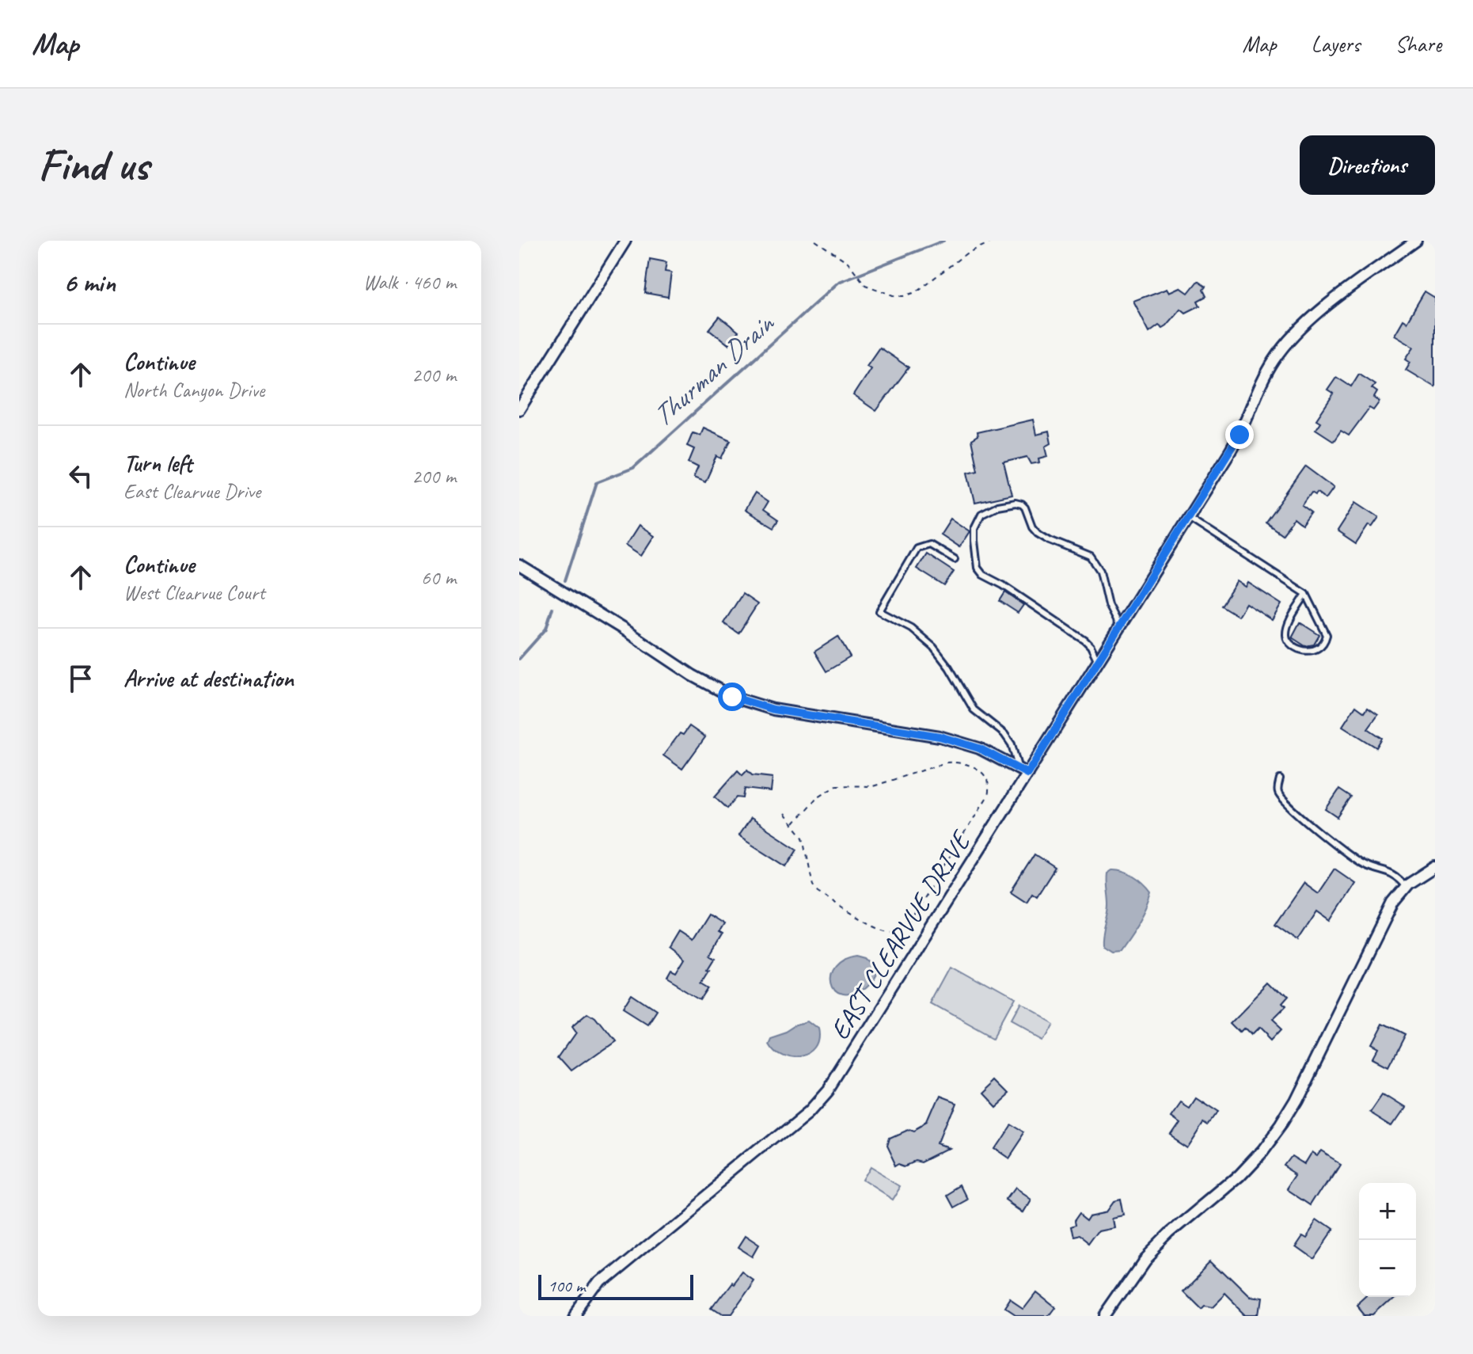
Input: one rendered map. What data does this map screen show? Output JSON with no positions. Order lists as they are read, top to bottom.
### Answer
{
  "streets": {
    "street": ["EAST CLEARVUE DRIVE"]
  },
  "water": ["Thurman Drain"],
  "scale_bar": "100 m",
  "page": {
    "header": "Map",
    "nav": ["Map", "Layers", "Share"],
    "buttons": "Directions",
    "title": "Find us",
    "heading": ["6 min", "Walk · 460 m"],
    "list": [
      ["Continue", "North Canyon Drive", "200 m"],
      ["Turn left", "East Clearvue Drive", "200 m"],
      ["Continue", "West Clearvue Court", "60 m"],
      "Arrive at destination"
    ],
    "map_buttons": ["+", "−"],
    "scale": "100 m"
  }
}
